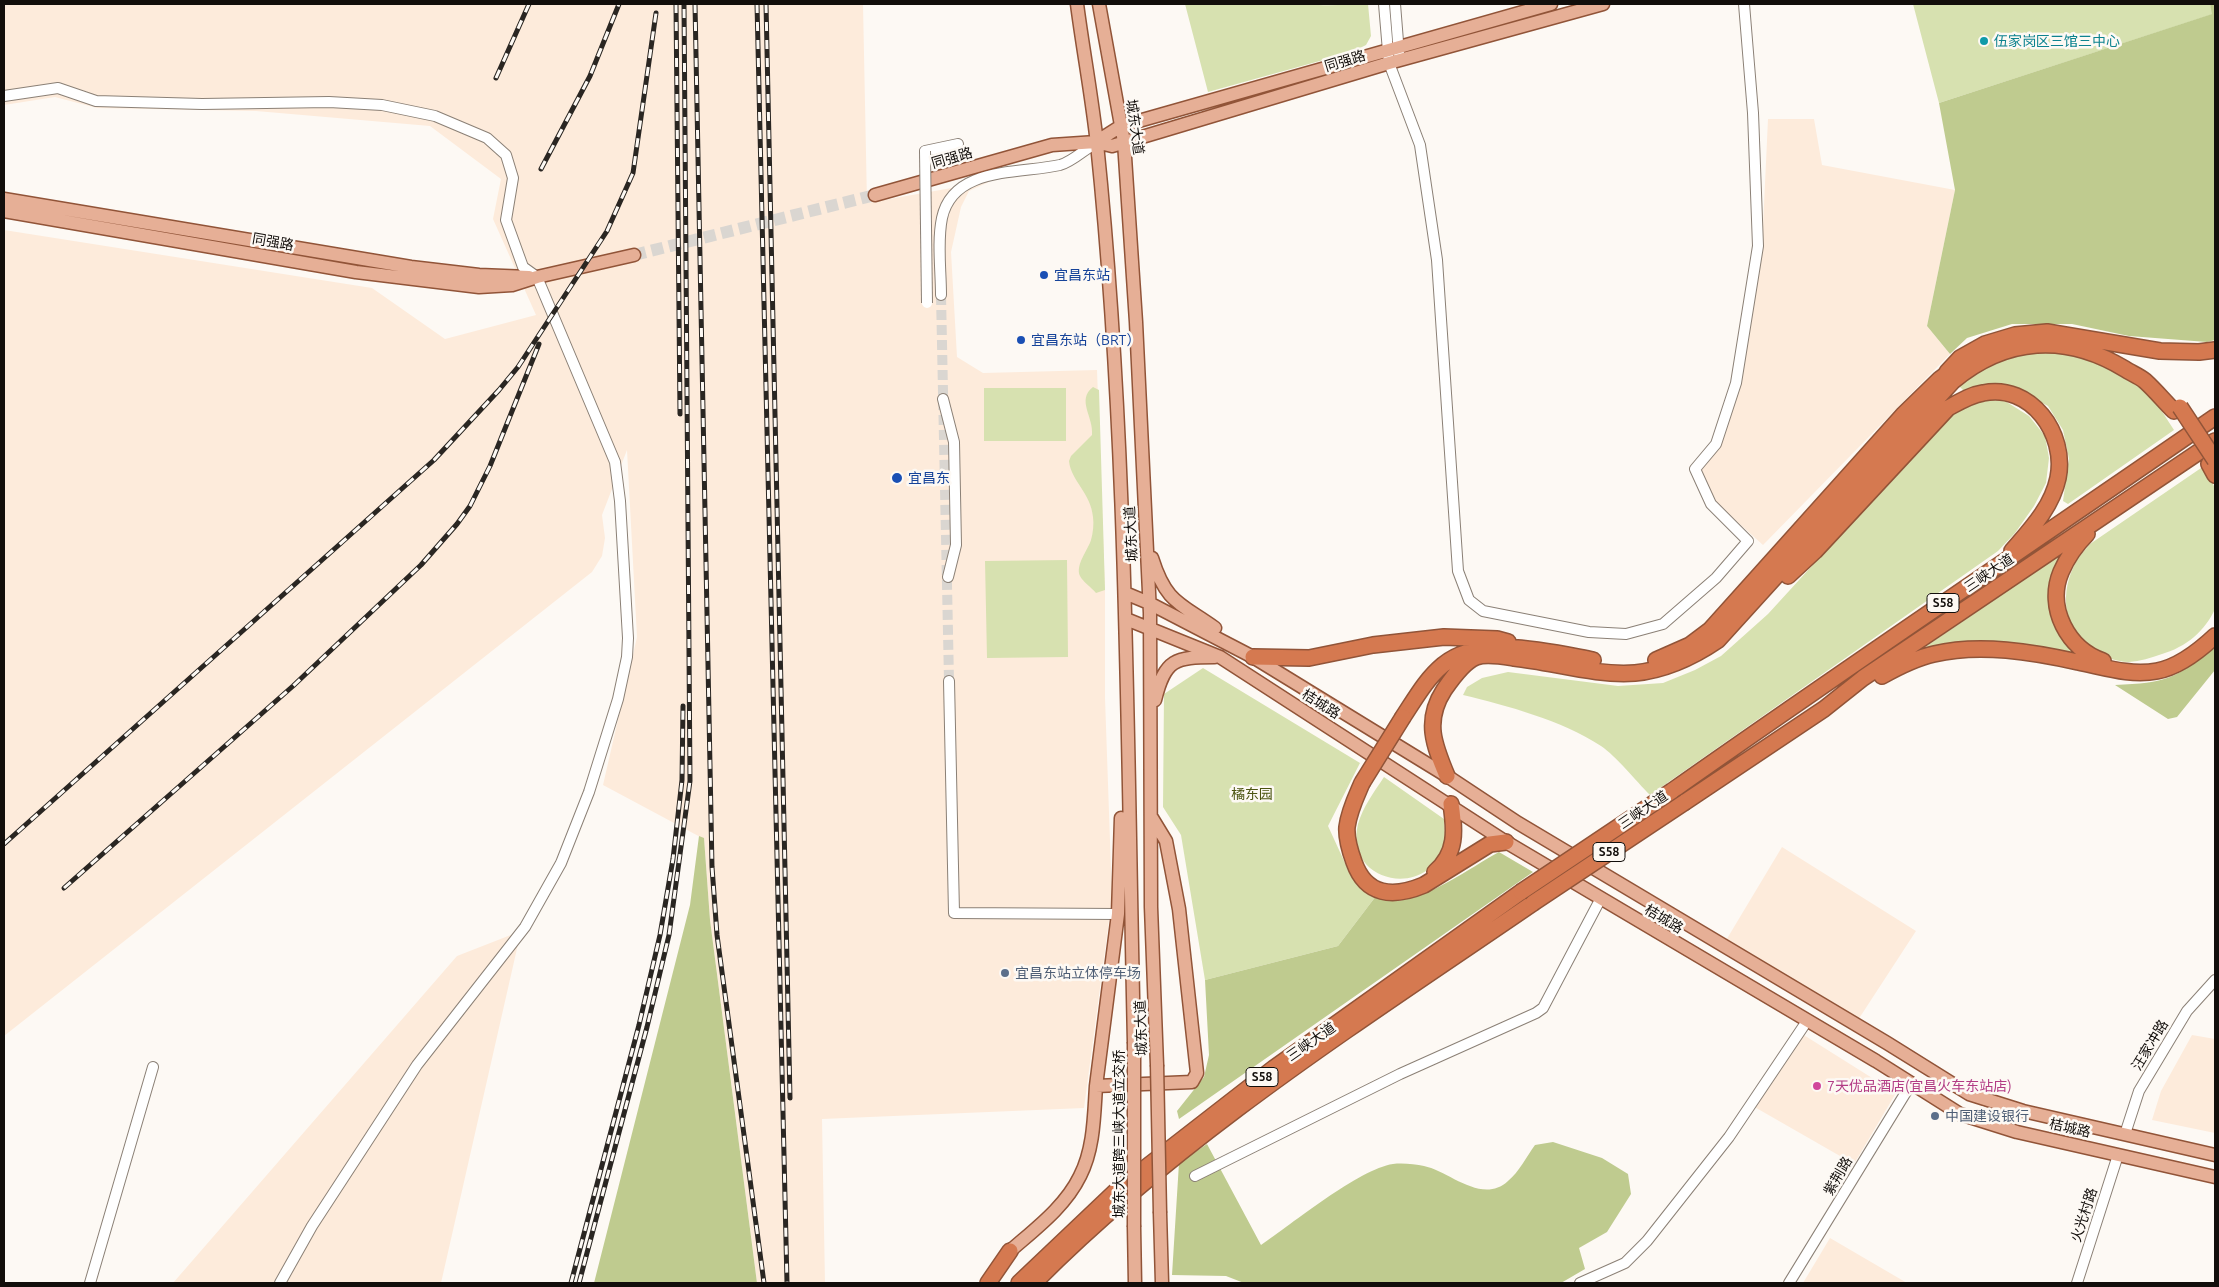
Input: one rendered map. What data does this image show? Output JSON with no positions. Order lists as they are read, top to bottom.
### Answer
{
  "streets": {
    "highway": ["三峡大道", "S58"],
    "main road": [
      "同强路",
      "城东大道",
      "桔城路",
      "城东大道跨三峡大道立交桥"
    ],
    "street": ["汪家冲路", "紫荆路", "火光村路"]
  },
  "crossings": [
    ["同强路", "城东大道"],
    ["城东大道", "桔城路"],
    ["城东大道", "城东大道跨三峡大道立交桥"],
    ["桔城路", "汪家冲路"],
    ["桔城路", "紫荆路"],
    ["桔城路", "火光村路"]
  ],
  "parks": ["橘东园"],
  "places": [
    "伍家岗区三馆三中心",
    "宜昌东站",
    "宜昌东站（BRT）",
    "宜昌东",
    "宜昌东站立体停车场",
    "7天优品酒店(宜昌火车东站店)",
    "中国建设银行"
  ]
}
